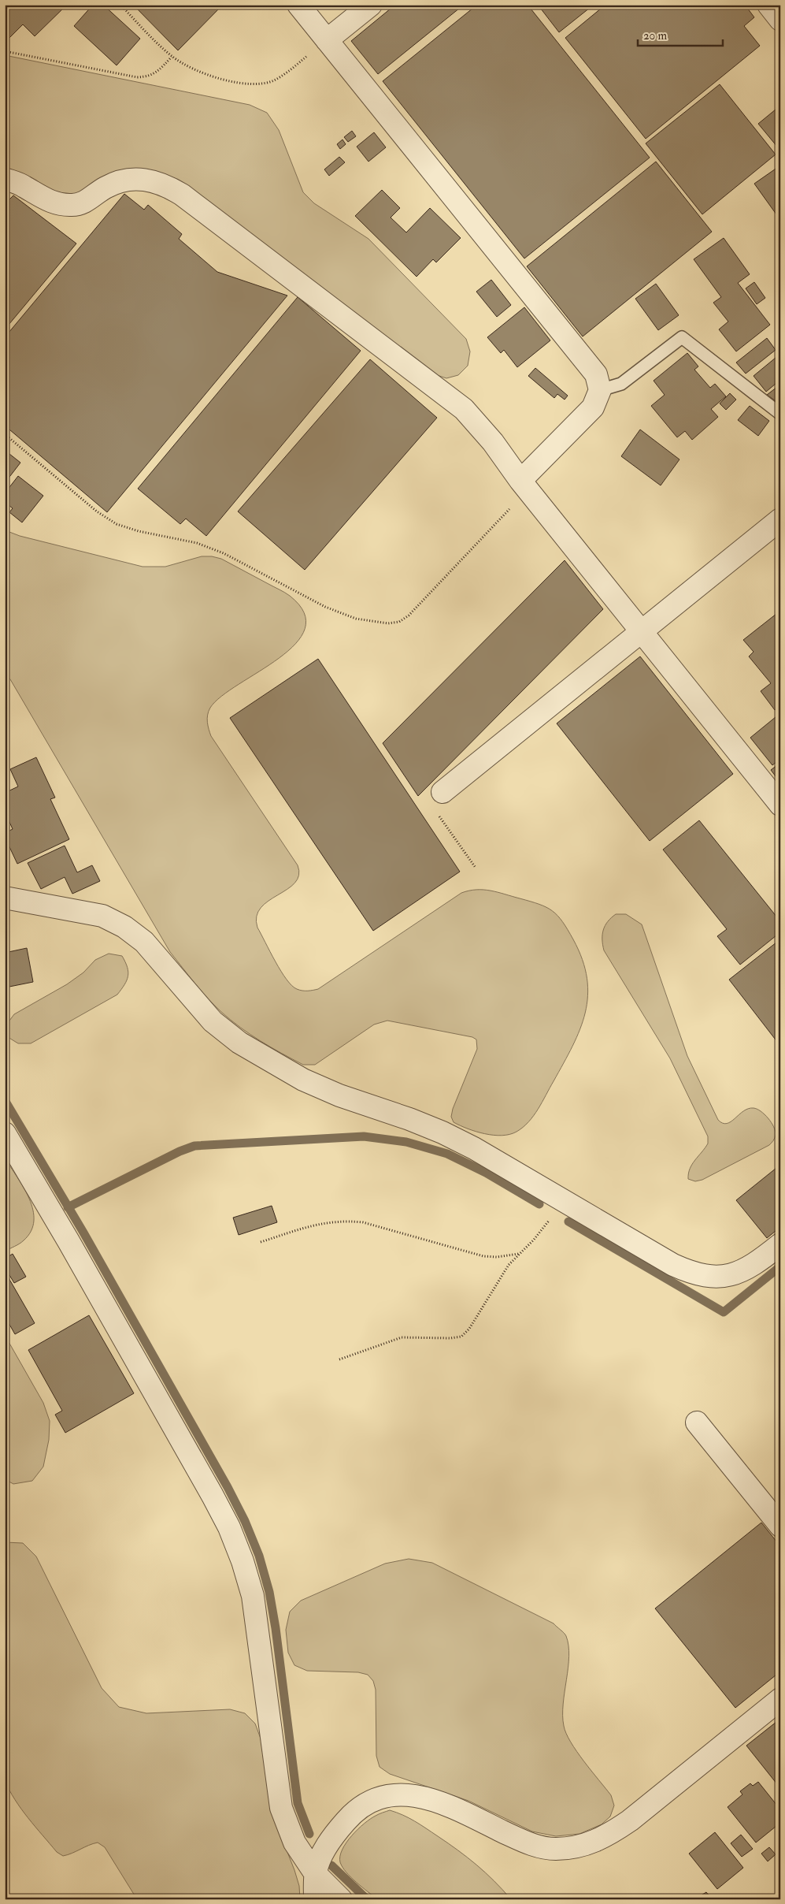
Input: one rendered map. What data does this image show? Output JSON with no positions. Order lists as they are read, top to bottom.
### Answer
{
  "scale_bar": "20 m"
}
